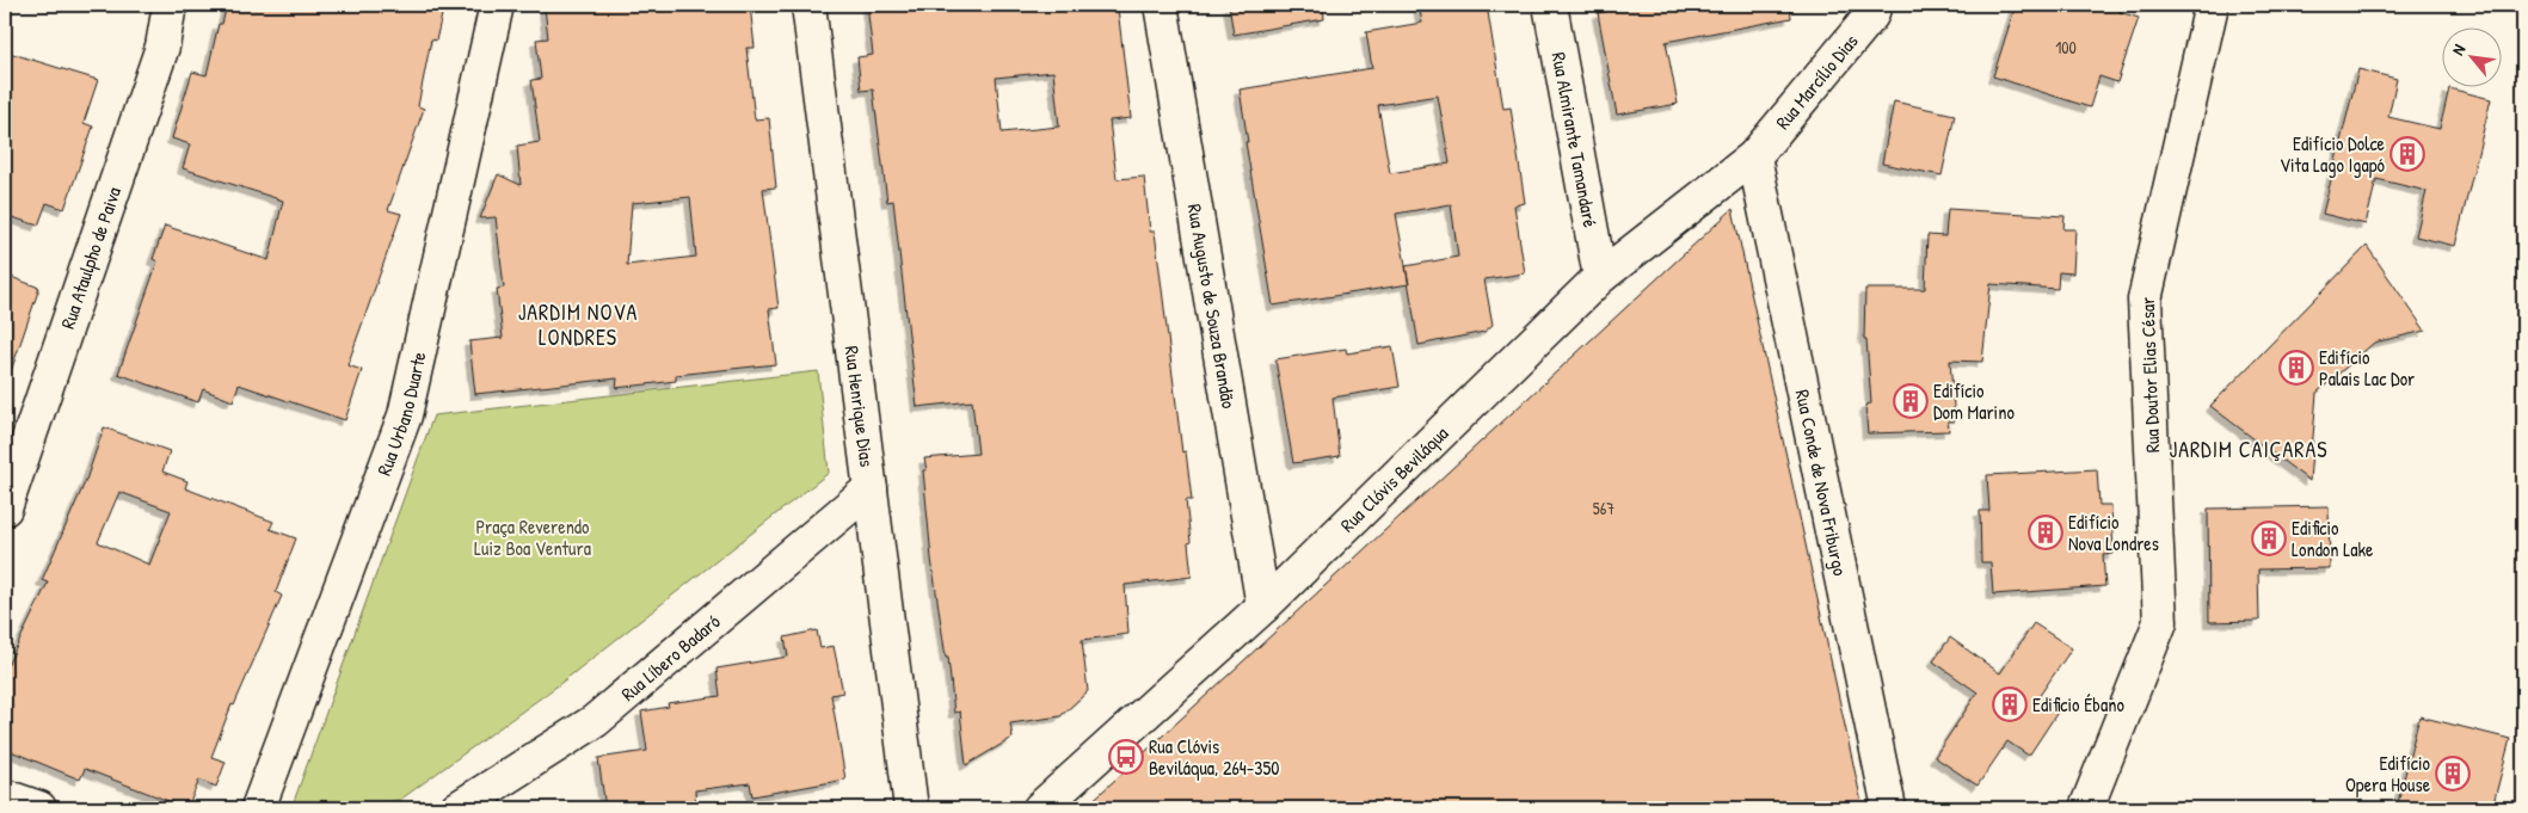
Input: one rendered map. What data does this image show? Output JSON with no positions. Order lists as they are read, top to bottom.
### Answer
{
  "streets": {
    "street": [
      "Rua Marcílio Dias",
      "Rua Almirante Tamandaré",
      "Rua Ataulpho de Paiva",
      "Rua Augusto de Souza Brandão",
      "Rua Doutor Elias César",
      "Rua Henrique Dias",
      "Rua Urbano Duarte",
      "Rua Clóvis Beviláqua",
      "Rua Conde de Nova Friburgo",
      "Rua Líbero Badaró"
    ]
  },
  "crossings": [
    ["Rua Marcílio Dias", "Rua Clóvis Beviláqua"],
    ["Rua Marcílio Dias", "Rua Conde de Nova Friburgo"],
    ["Rua Almirante Tamandaré", "Rua Clóvis Beviláqua"],
    ["Rua Augusto de Souza Brandão", "Rua Clóvis Beviláqua"],
    ["Rua Henrique Dias", "Rua Líbero Badaró"],
    ["Rua Clóvis Beviláqua", "Rua Conde de Nova Friburgo"]
  ],
  "districts": ["JARDIM NOVA LONDRES", "JARDIM CAIÇARAS"],
  "parks": ["Praça Reverendo Luiz Boa Ventura"],
  "places": {
    "building": [
      "Edifício Dolce Vita Lago Igapó",
      "Edifício Palais Lac Dor",
      "Edifício Dom Marino",
      "Edifício Nova Londres",
      "Edificio London Lake",
      "Edificio Ébano",
      "Edifício Opera House"
    ],
    "bus stop": ["Rua Clóvis Beviláqua, 264-350"]
  },
  "house_numbers": ["100", "567"],
  "north": "top left"
}
